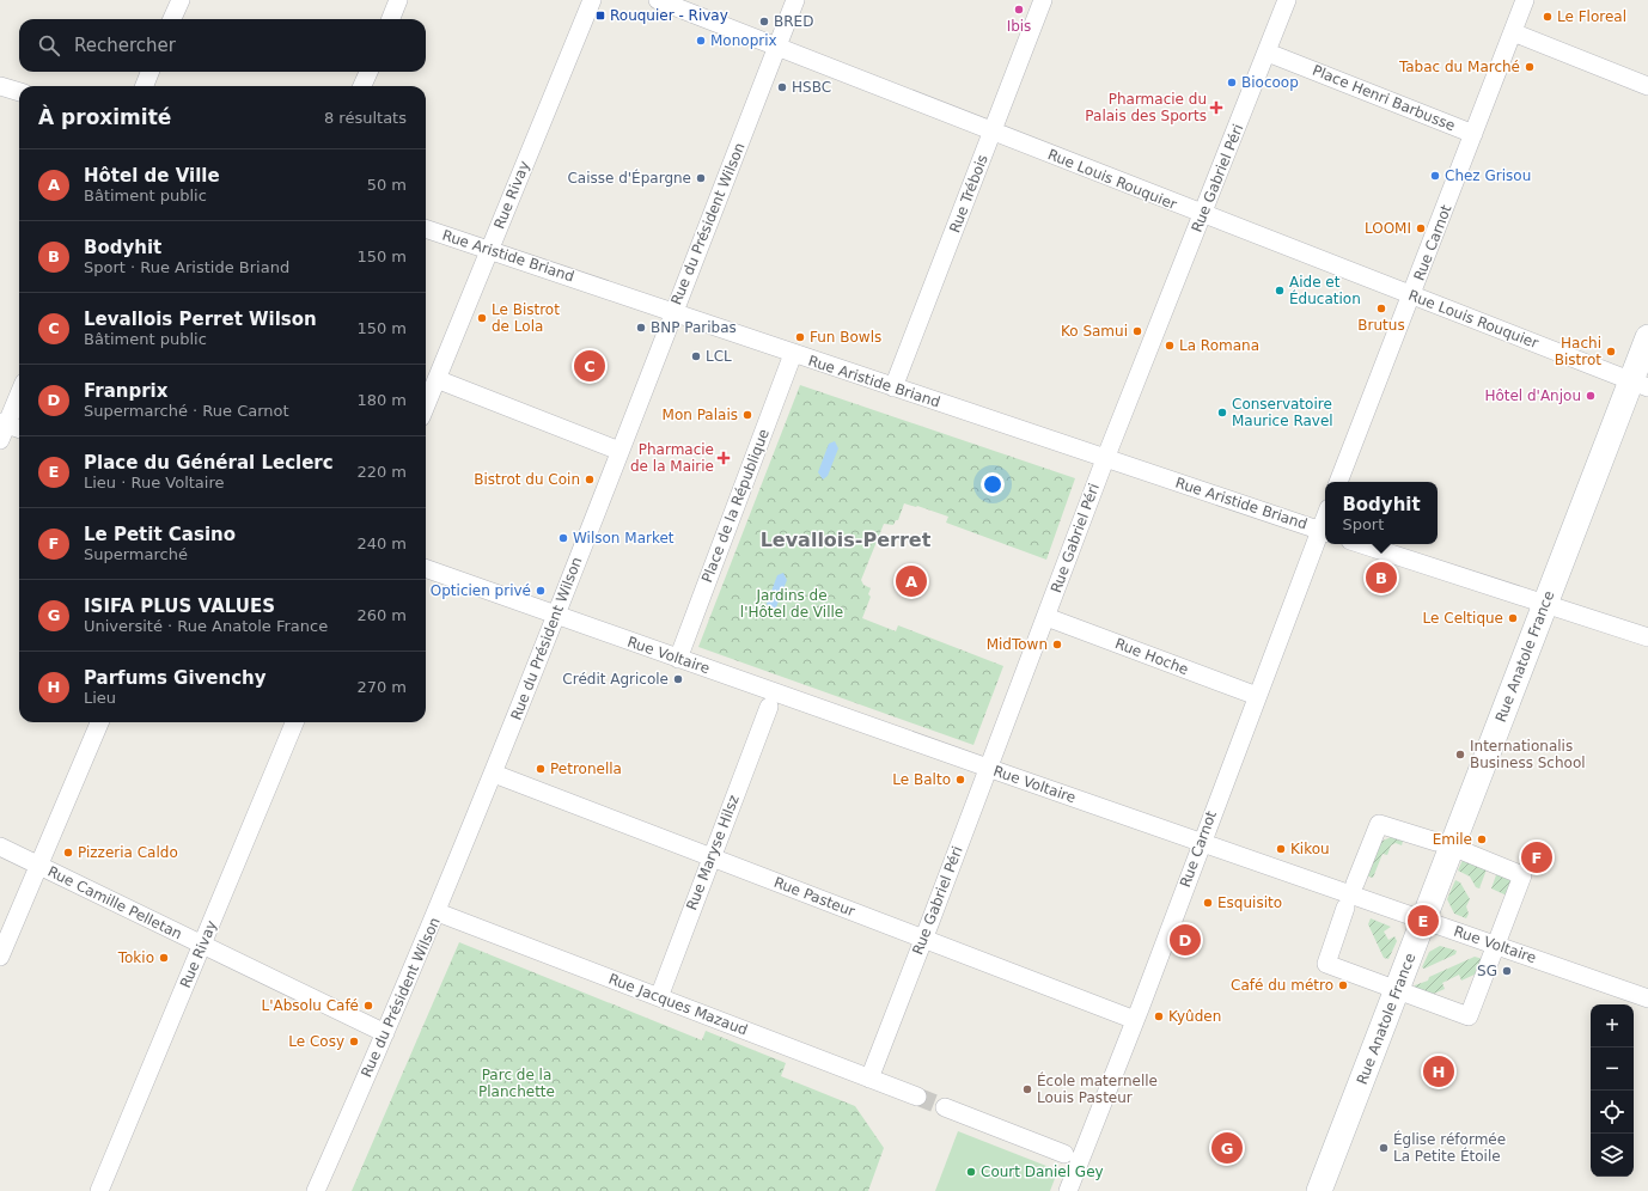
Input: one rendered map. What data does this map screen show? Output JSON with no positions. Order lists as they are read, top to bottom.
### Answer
{
  "streets": {
    "main road": ["Rue Anatole France"],
    "street": [
      "Place Henri Barbusse",
      "Rue Gabriel Péri",
      "Rue Louis Rouquier",
      "Rue Trébois",
      "Rue Rivay",
      "Rue du Président Wilson",
      "Rue Carnot",
      "Rue Aristide Briand",
      "Place de la République",
      "Rue Voltaire",
      "Rue Hoche",
      "Rue Maryse Hilsz",
      "Rue Pasteur",
      "Rue Camille Pelletan",
      "Rue Jacques Mazaud"
    ]
  },
  "crossings": [
    ["Place Henri Barbusse", "Rue Gabriel Péri"],
    ["Place Henri Barbusse", "Rue Carnot"],
    ["Rue Gabriel Péri", "Rue Louis Rouquier"],
    ["Rue Gabriel Péri", "Rue Aristide Briand"],
    ["Rue Gabriel Péri", "Rue Voltaire"],
    ["Rue Gabriel Péri", "Rue Hoche"],
    ["Rue Gabriel Péri", "Rue Pasteur"],
    ["Rue Gabriel Péri", "Rue Jacques Mazaud"],
    ["Rue Louis Rouquier", "Rue Trébois"],
    ["Rue Louis Rouquier", "Rue du Président Wilson"],
    ["Rue Louis Rouquier", "Rue Carnot"],
    ["Rue Louis Rouquier", "Rue Anatole France"],
    ["Rue Trébois", "Rue Aristide Briand"],
    ["Rue Rivay", "Rue Aristide Briand"],
    ["Rue Rivay", "Rue Camille Pelletan"],
    ["Rue du Président Wilson", "Rue Aristide Briand"],
    ["Rue du Président Wilson", "Rue Voltaire"],
    ["Rue du Président Wilson", "Rue Pasteur"],
    ["Rue du Président Wilson", "Rue Camille Pelletan"],
    ["Rue du Président Wilson", "Rue Jacques Mazaud"],
    ["Rue Carnot", "Rue Aristide Briand"],
    ["Rue Carnot", "Rue Voltaire"],
    ["Rue Carnot", "Rue Hoche"],
    ["Rue Carnot", "Rue Pasteur"],
    ["Rue Aristide Briand", "Place de la République"],
    ["Place de la République", "Rue Voltaire"],
    ["Rue Voltaire", "Rue Anatole France"],
    ["Rue Maryse Hilsz", "Rue Pasteur"],
    ["Rue Maryse Hilsz", "Rue Jacques Mazaud"]
  ],
  "districts": ["Levallois-Perret"],
  "parks": ["Jardins de l'Hôtel de Ville", "Parc de la Planchette"],
  "places": {
    "other": [
      "Ibis",
      "Le Floreal",
      "BRED",
      "Monoprix",
      "Tabac du Marché",
      "Biocoop",
      "HSBC",
      "Chez Grisou",
      "Caisse d'Épargne",
      "LOOMI",
      "Aide et Éducation",
      "Brutus",
      "Le Bistrot de Lola",
      "BNP Paribas",
      "Ko Samui",
      "Fun Bowls",
      "La Romana",
      "Hachi Bistrot",
      "LCL",
      "Hôtel d'Anjou",
      "Conservatoire Maurice Ravel",
      "Mon Palais",
      "Bistrot du Coin",
      "Wilson Market",
      "Opticien privé",
      "Le Celtique",
      "MidTown",
      "Crédit Agricole",
      "Internationalis Business School",
      "Petronella",
      "Le Balto",
      "Emile",
      "Kikou",
      "Pizzeria Caldo",
      "Esquisito",
      "Tokio",
      "SG",
      "Café du métro",
      "L'Absolu Café",
      "Kyûden",
      "Le Cosy",
      "École maternelle Louis Pasteur",
      "Église réformée La Petite Étoile",
      "Court Daniel Gey"
    ],
    "transit": ["Rouquier - Rivay"],
    "health": ["Pharmacie du Palais des Sports", "Pharmacie de la Mairie"]
  },
  "page": {
    "search": "Rechercher",
    "heading": ["À proximité", "8 résultats"],
    "list": [
      {
        "mark": "A",
        "name": "Hôtel de Ville",
        "note": "Bâtiment public",
        "value": "50 m"
      },
      {
        "mark": "B",
        "name": "Bodyhit",
        "note": "Sport · Rue Aristide Briand",
        "value": "150 m"
      },
      {
        "mark": "C",
        "name": "Levallois Perret Wilson",
        "note": "Bâtiment public",
        "value": "150 m"
      },
      {
        "mark": "D",
        "name": "Franprix",
        "note": "Supermarché · Rue Carnot",
        "value": "180 m"
      },
      {
        "mark": "E",
        "name": "Place du Général Leclerc",
        "note": "Lieu · Rue Voltaire",
        "value": "220 m"
      },
      {
        "mark": "F",
        "name": "Le Petit Casino",
        "note": "Supermarché",
        "value": "240 m"
      },
      {
        "mark": "G",
        "name": "ISIFA PLUS VALUES",
        "note": "Université · Rue Anatole France",
        "value": "260 m"
      },
      {
        "mark": "H",
        "name": "Parfums Givenchy",
        "note": "Lieu",
        "value": "270 m"
      }
    ],
    "pins": [
      "C",
      "B",
      "A",
      "F",
      "E",
      "D",
      "H",
      "G"
    ],
    "popup": ["Bodyhit", "Sport"],
    "map_buttons": ["+", "−"]
  }
}
